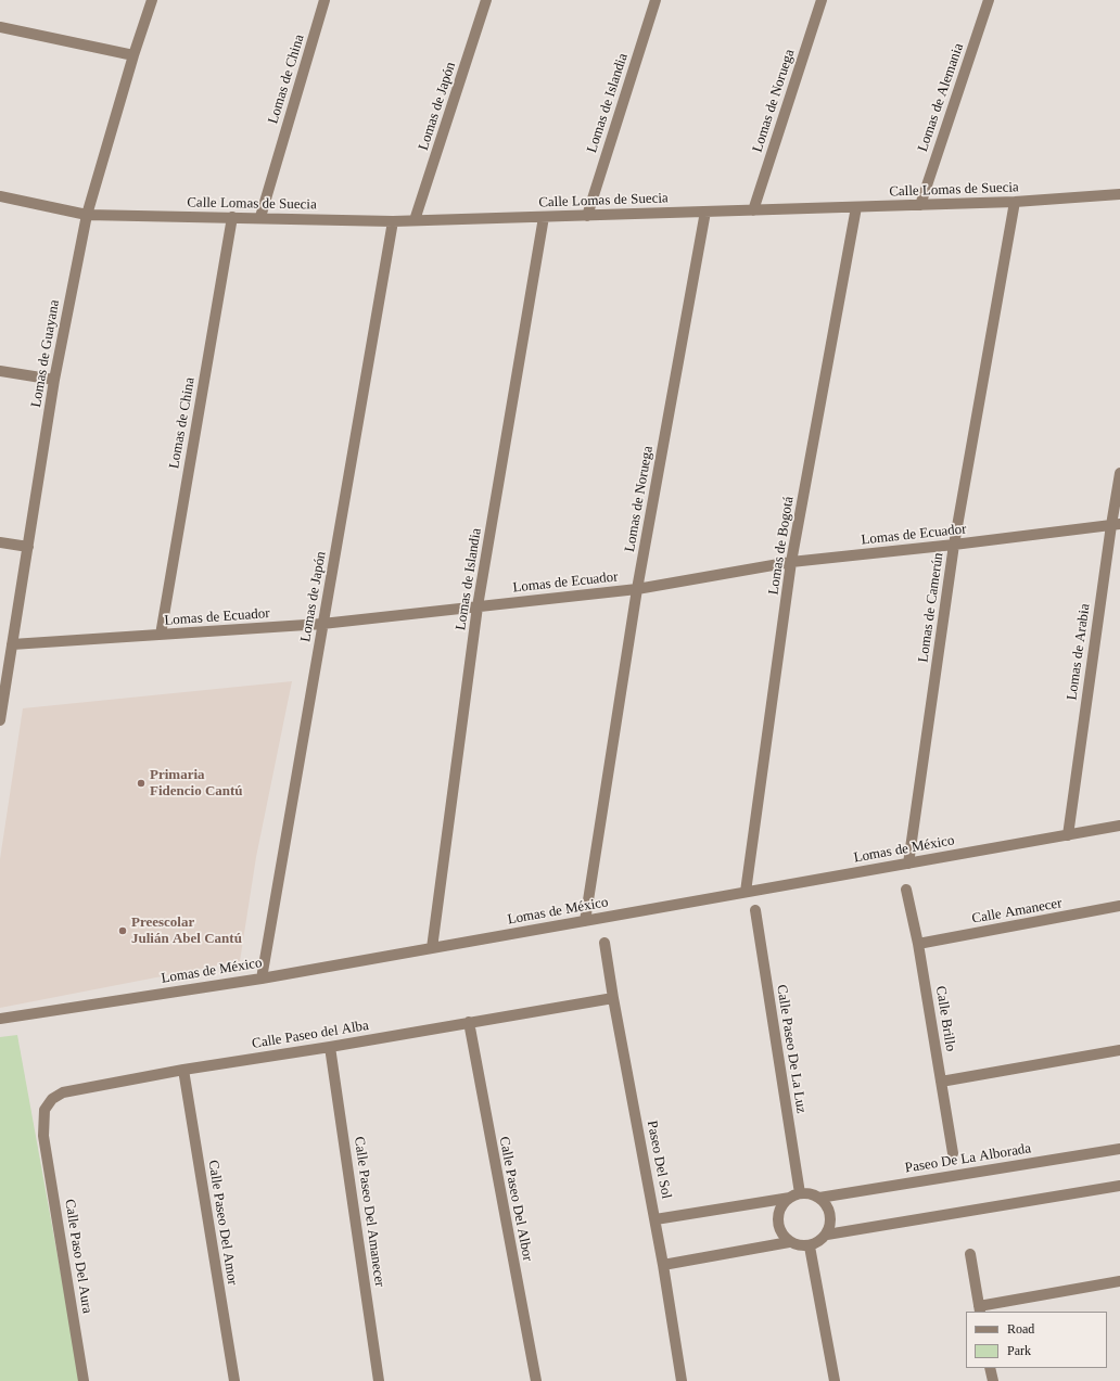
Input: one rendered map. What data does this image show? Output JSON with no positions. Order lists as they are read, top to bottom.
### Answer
{
  "streets": {
    "street": [
      "Lomas de China",
      "Lomas de Alemania",
      "Lomas de Noruega",
      "Lomas de Islandia",
      "Lomas de Japón",
      "Calle Lomas de Suecia",
      "Lomas de Guayana",
      "Lomas de Ecuador",
      "Lomas de Bogotá",
      "Lomas de Camerún",
      "Lomas de Arabia",
      "Lomas de México",
      "Calle Amanecer",
      "Calle Brillo",
      "Calle Paseo del Alba",
      "Calle Paseo De La Luz",
      "Paseo De La Alborada",
      "Paseo Del Sol",
      "Calle Paseo Del Albor",
      "Calle Paseo Del Amanecer",
      "Calle Paseo Del Amor",
      "Calle Paso Del Aura"
    ]
  },
  "crossings": [
    ["Lomas de China", "Calle Lomas de Suecia"],
    ["Lomas de China", "Lomas de Ecuador"],
    ["Lomas de Alemania", "Calle Lomas de Suecia"],
    ["Lomas de Noruega", "Calle Lomas de Suecia"],
    ["Lomas de Noruega", "Lomas de Ecuador"],
    ["Lomas de Noruega", "Lomas de México"],
    ["Lomas de Islandia", "Calle Lomas de Suecia"],
    ["Lomas de Islandia", "Lomas de Ecuador"],
    ["Lomas de Islandia", "Lomas de México"],
    ["Lomas de Japón", "Calle Lomas de Suecia"],
    ["Lomas de Japón", "Lomas de Ecuador"],
    ["Lomas de Japón", "Lomas de México"],
    ["Calle Lomas de Suecia", "Lomas de Guayana"],
    ["Calle Lomas de Suecia", "Lomas de Bogotá"],
    ["Calle Lomas de Suecia", "Lomas de Camerún"],
    ["Lomas de Guayana", "Lomas de Ecuador"],
    ["Lomas de Ecuador", "Lomas de Bogotá"],
    ["Lomas de Ecuador", "Lomas de Camerún"],
    ["Lomas de Ecuador", "Lomas de Arabia"],
    ["Lomas de Bogotá", "Lomas de México"],
    ["Lomas de Camerún", "Lomas de México"],
    ["Lomas de Arabia", "Lomas de México"],
    ["Calle Amanecer", "Calle Brillo"],
    ["Calle Paseo del Alba", "Paseo Del Sol"],
    ["Calle Paseo del Alba", "Calle Paseo Del Albor"],
    ["Calle Paseo del Alba", "Calle Paseo Del Amanecer"],
    ["Calle Paseo del Alba", "Calle Paseo Del Amor"],
    ["Calle Paseo del Alba", "Calle Paso Del Aura"],
    ["Calle Paseo De La Luz", "Paseo De La Alborada"]
  ],
  "places": ["Primaria Fidencio Cantú", "Preescolar Julián Abel Cantú"],
  "legend": ["Road", "Park"]
}
